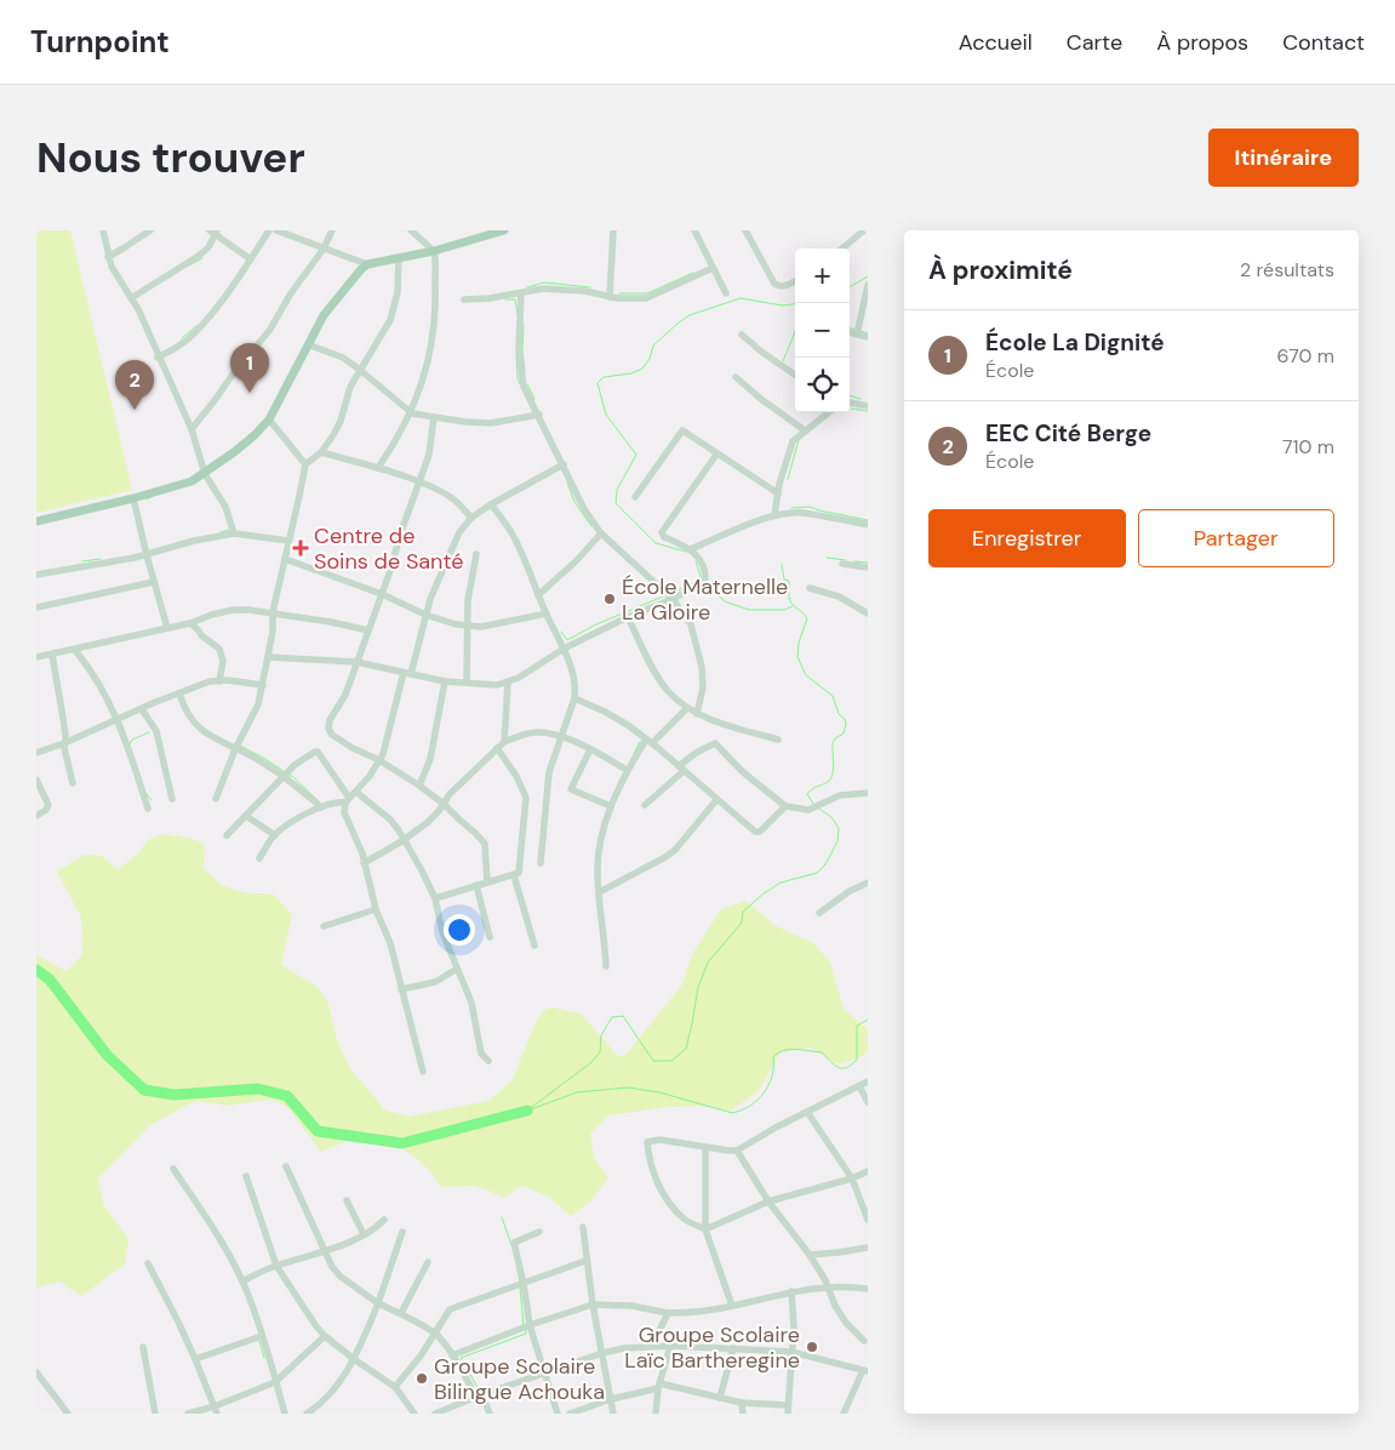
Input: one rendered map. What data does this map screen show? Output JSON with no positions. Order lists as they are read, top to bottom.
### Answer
{
  "places": {
    "health": ["Centre de Soins de Santé"],
    "other": ["École Maternelle La Gloire", "Groupe Scolaire Laïc Bartheregine", "Groupe Scolaire Bilingue Achouka"]
  },
  "page": {
    "header": "Turnpoint",
    "nav": [
      "Accueil",
      "Carte",
      "À propos",
      "Contact"
    ],
    "buttons": [
      "Itinéraire",
      ["Enregistrer", "Partager"]
    ],
    "title": "Nous trouver",
    "heading": ["À proximité", "2 résultats"],
    "map_buttons": ["+", "−"],
    "list": [
      {
        "mark": "1",
        "name": "École La Dignité",
        "note": "École",
        "value": "670 m"
      },
      {
        "mark": "2",
        "name": "EEC Cité Berge",
        "note": "École",
        "value": "710 m"
      }
    ],
    "pins": ["1", "2"]
  }
}
